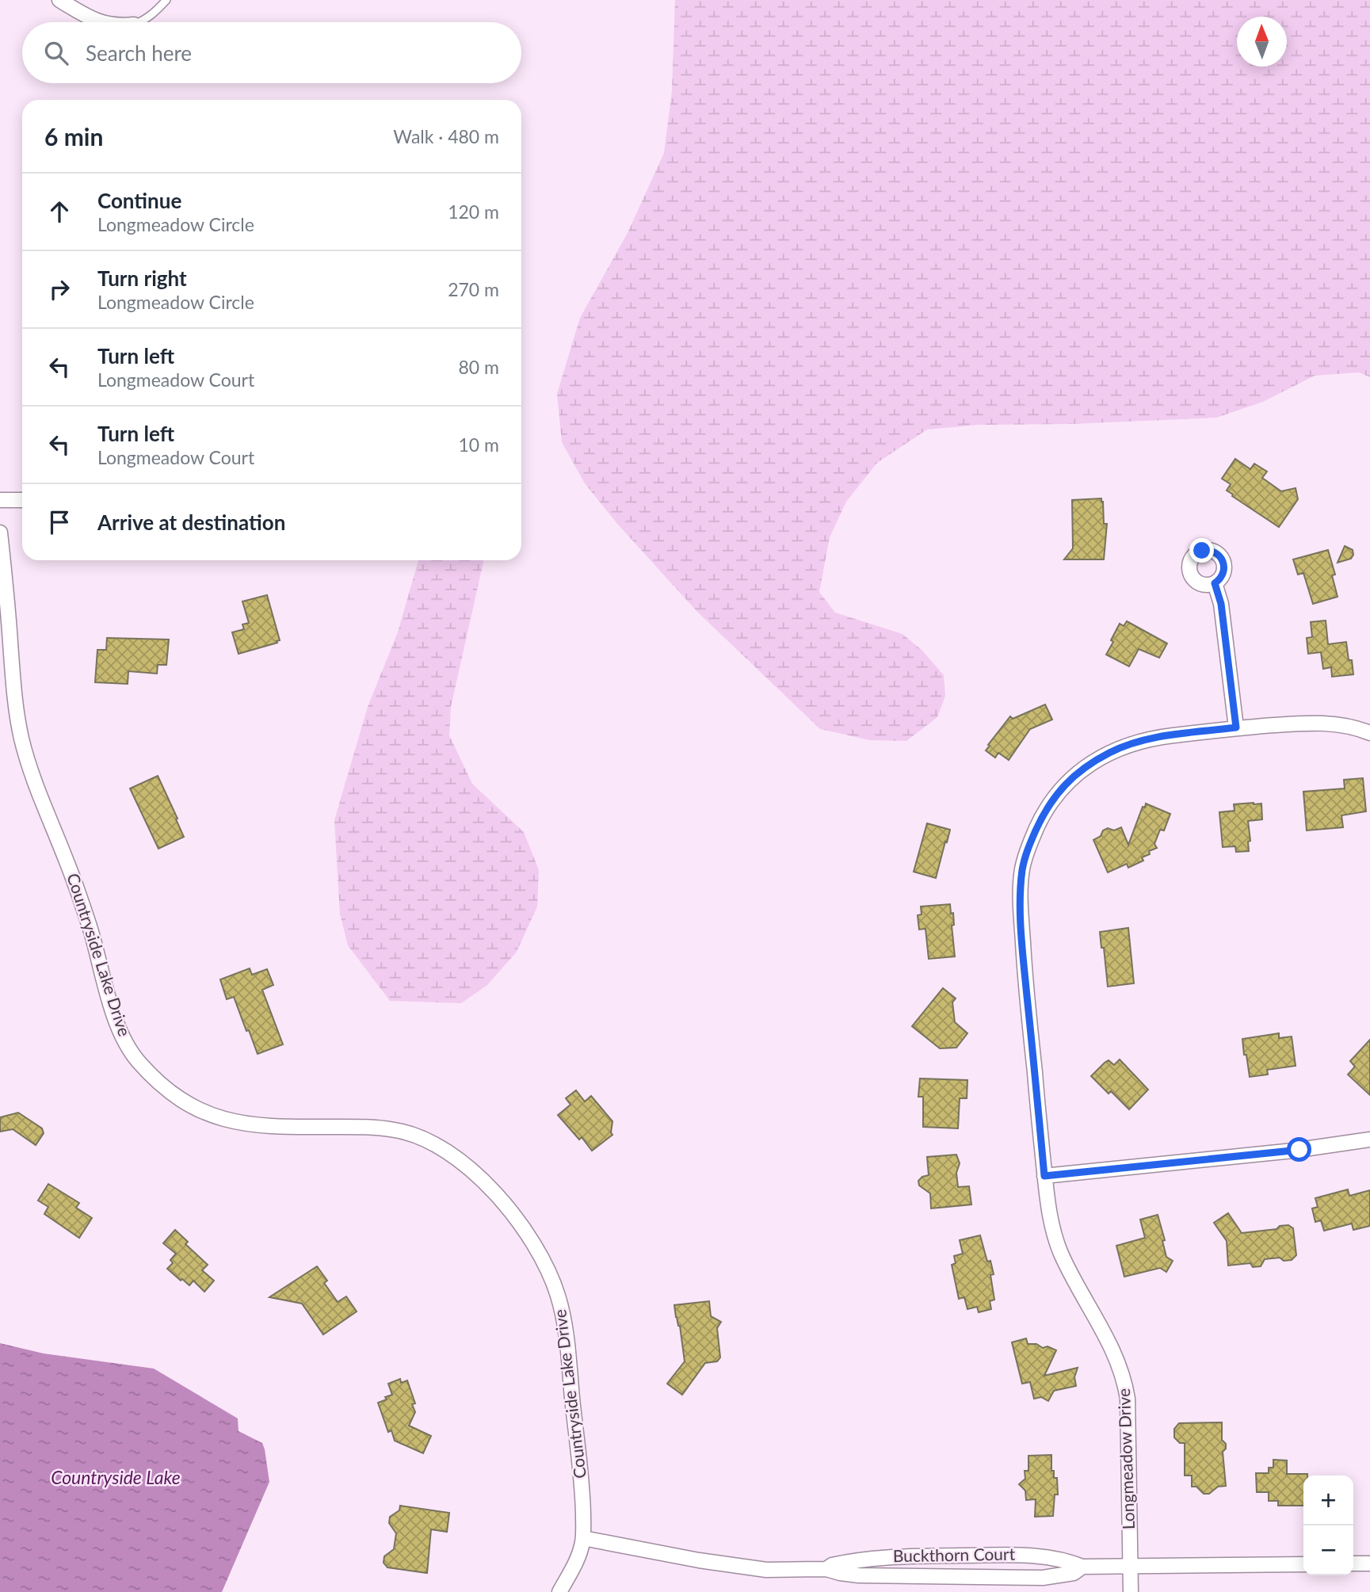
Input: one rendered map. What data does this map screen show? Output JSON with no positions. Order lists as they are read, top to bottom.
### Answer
{
  "streets": {
    "street": ["Countryside Lake Drive", "Longmeadow Drive", "Buckthorn Court"]
  },
  "crossings": [
    ["Countryside Lake Drive", "Buckthorn Court"],
    ["Longmeadow Drive", "Buckthorn Court"]
  ],
  "water": ["Countryside Lake"],
  "north": "top",
  "page": {
    "search": "Search here",
    "heading": ["6 min", "Walk · 480 m"],
    "list": [
      ["Continue", "Longmeadow Circle", "120 m"],
      ["Turn right", "Longmeadow Circle", "270 m"],
      ["Turn left", "Longmeadow Court", "80 m"],
      ["Turn left", "Longmeadow Court", "10 m"],
      "Arrive at destination"
    ],
    "map_buttons": ["+", "−"]
  }
}
